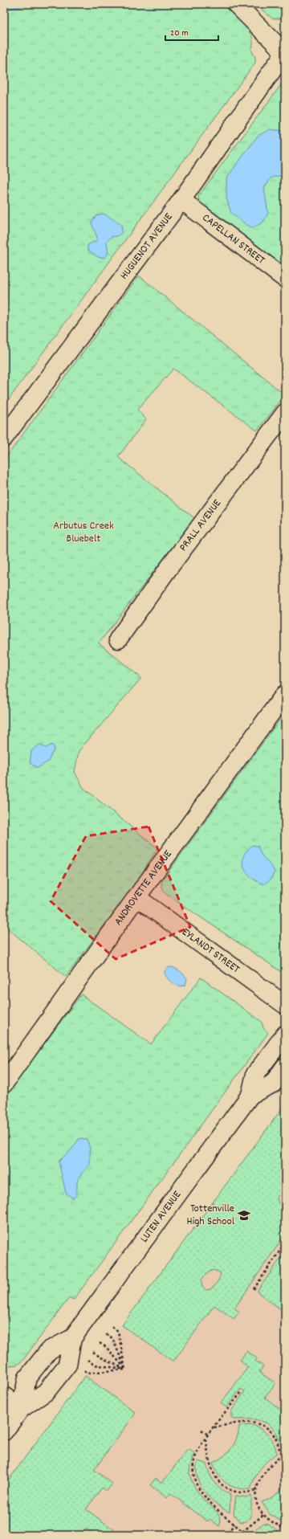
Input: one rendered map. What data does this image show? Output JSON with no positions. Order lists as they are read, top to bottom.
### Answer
{
  "streets": {
    "street": [
      "CAPELLAN STREET",
      "HUGUENOT AVENUE",
      "PRALL AVENUE",
      "ANDROVETTE AVENUE",
      "EYLANDT STREET",
      "LUTEN AVENUE"
    ]
  },
  "crossings": [
    ["CAPELLAN STREET", "HUGUENOT AVENUE"],
    ["ANDROVETTE AVENUE", "EYLANDT STREET"]
  ],
  "parks": ["Arbutus Creek Bluebelt"],
  "places": {
    "school or university": ["Tottenville High School"]
  },
  "scale_bar": "20 m"
}
